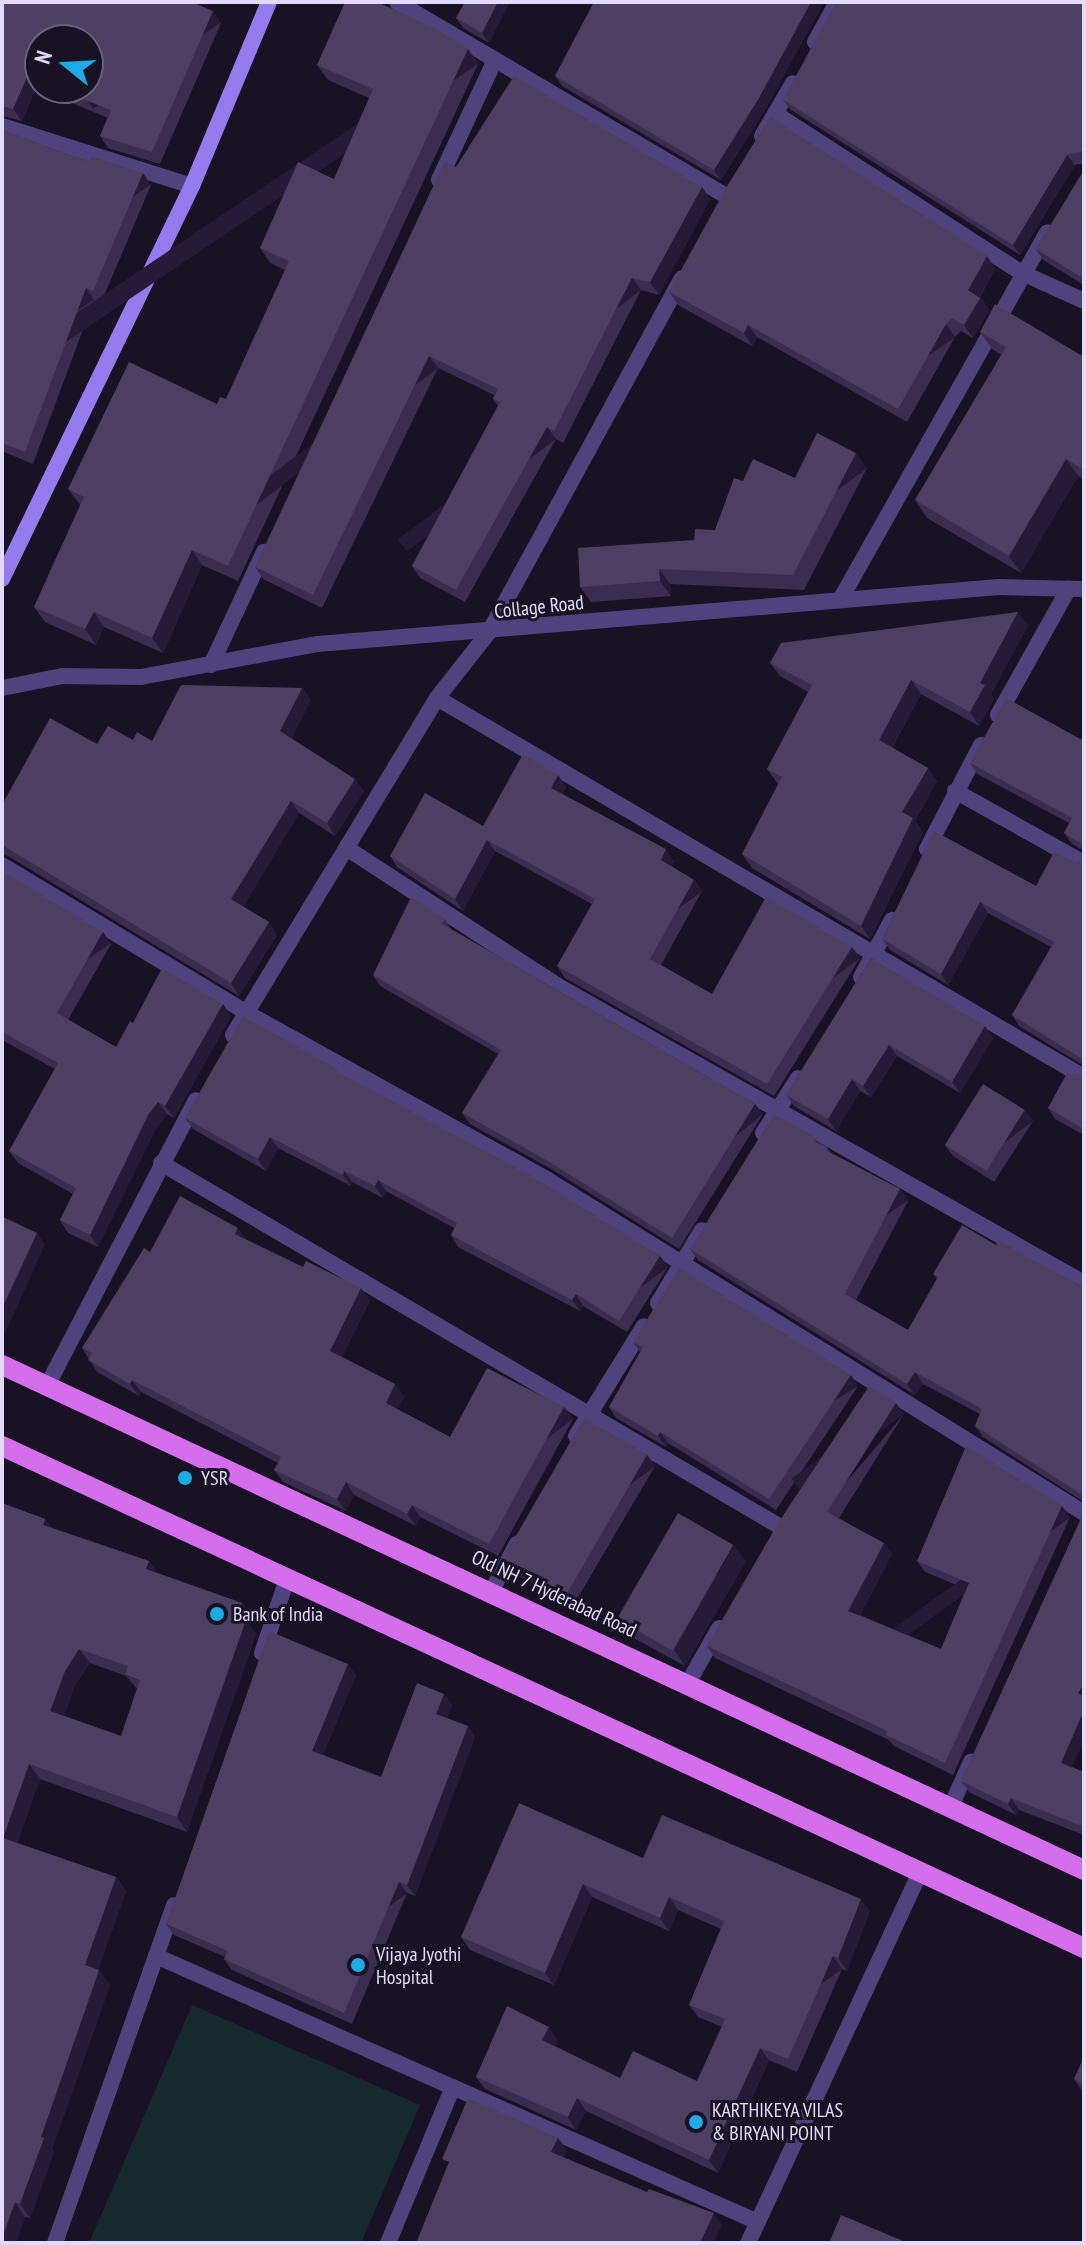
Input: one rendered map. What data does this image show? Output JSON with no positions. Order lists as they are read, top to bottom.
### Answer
{
  "streets": {
    "main road": ["Old NH 7 Hyderabad Road"],
    "street": ["Collage Road"]
  },
  "places": [
    "YSR",
    "Bank of India",
    "Vijaya Jyothi Hospital",
    "KARTHIKEYA VILAS & BIRYANI POINT"
  ],
  "north": "left"
}
